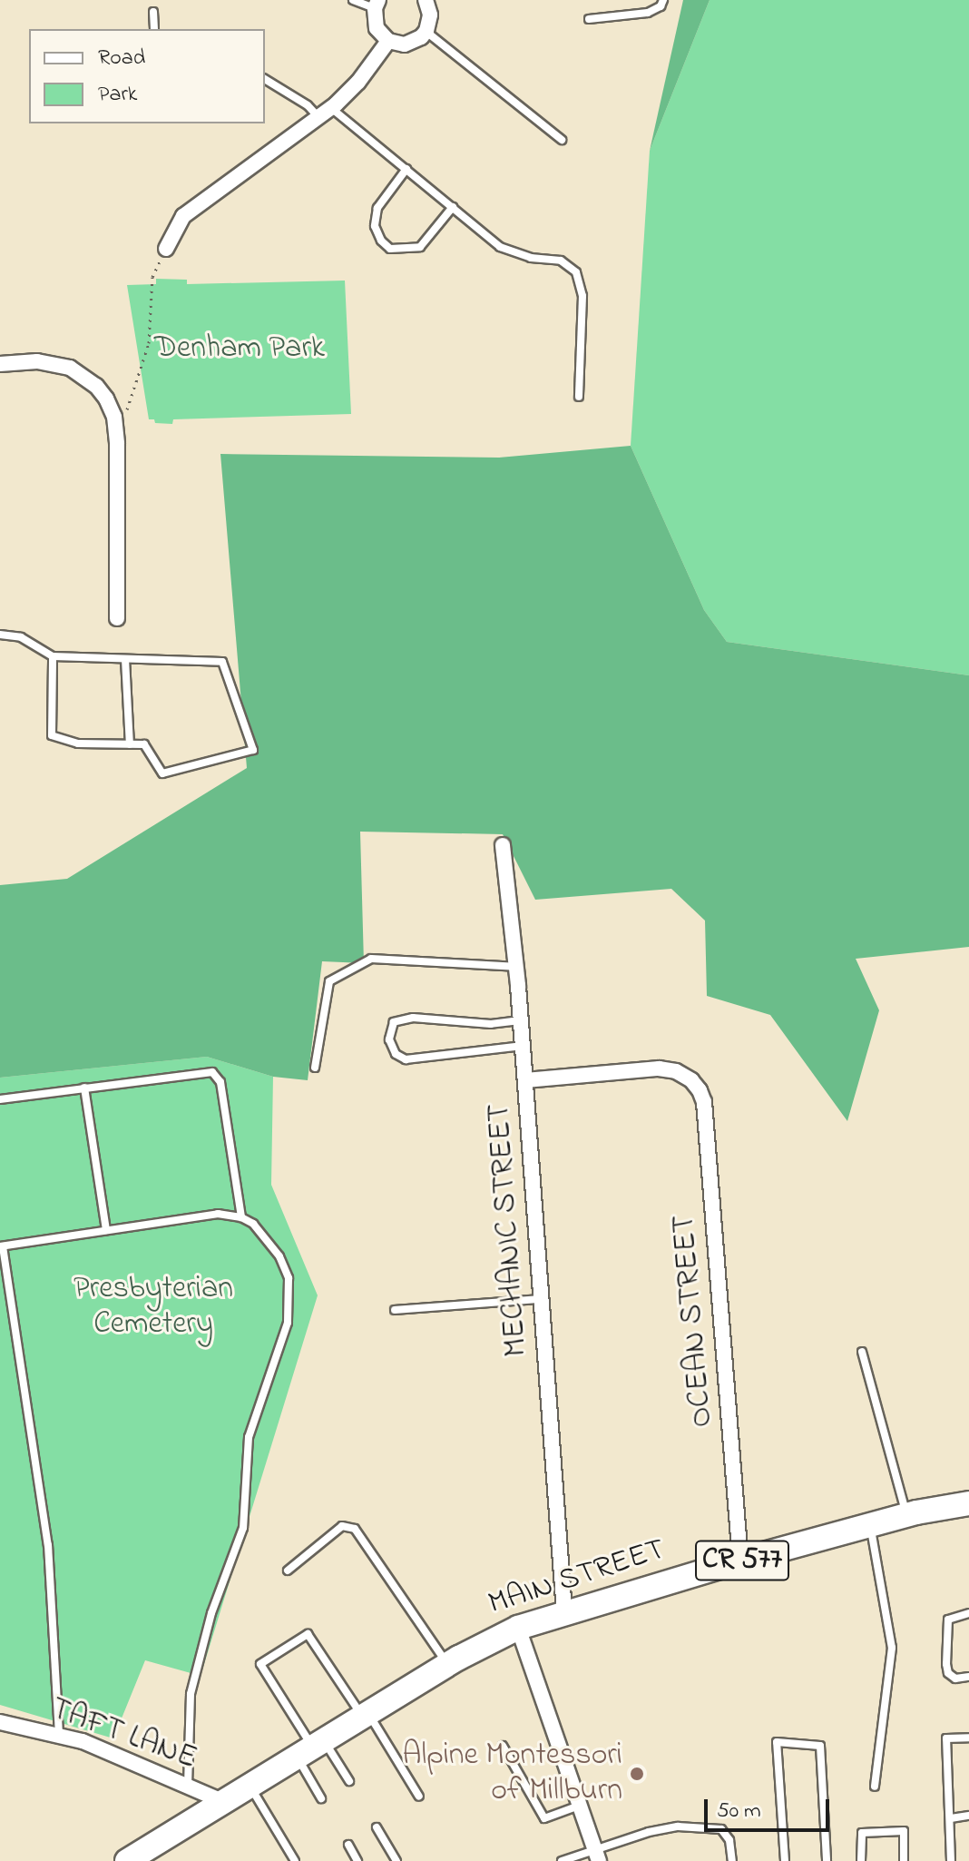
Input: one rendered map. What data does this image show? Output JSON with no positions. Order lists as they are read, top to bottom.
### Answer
{
  "streets": {
    "main road": ["CR 577", "MAIN STREET"],
    "street": ["MECHANIC STREET", "OCEAN STREET", "TAFT LANE"]
  },
  "crossings": [
    ["MECHANIC STREET", "OCEAN STREET"],
    ["MECHANIC STREET", "MAIN STREET"],
    ["OCEAN STREET", "MAIN STREET"],
    ["MAIN STREET", "TAFT LANE"]
  ],
  "parks": ["Denham Park", "Presbyterian Cemetery"],
  "places": ["Alpine Montessori of Millburn"],
  "legend": ["Road", "Park"],
  "scale_bar": "50 m"
}
